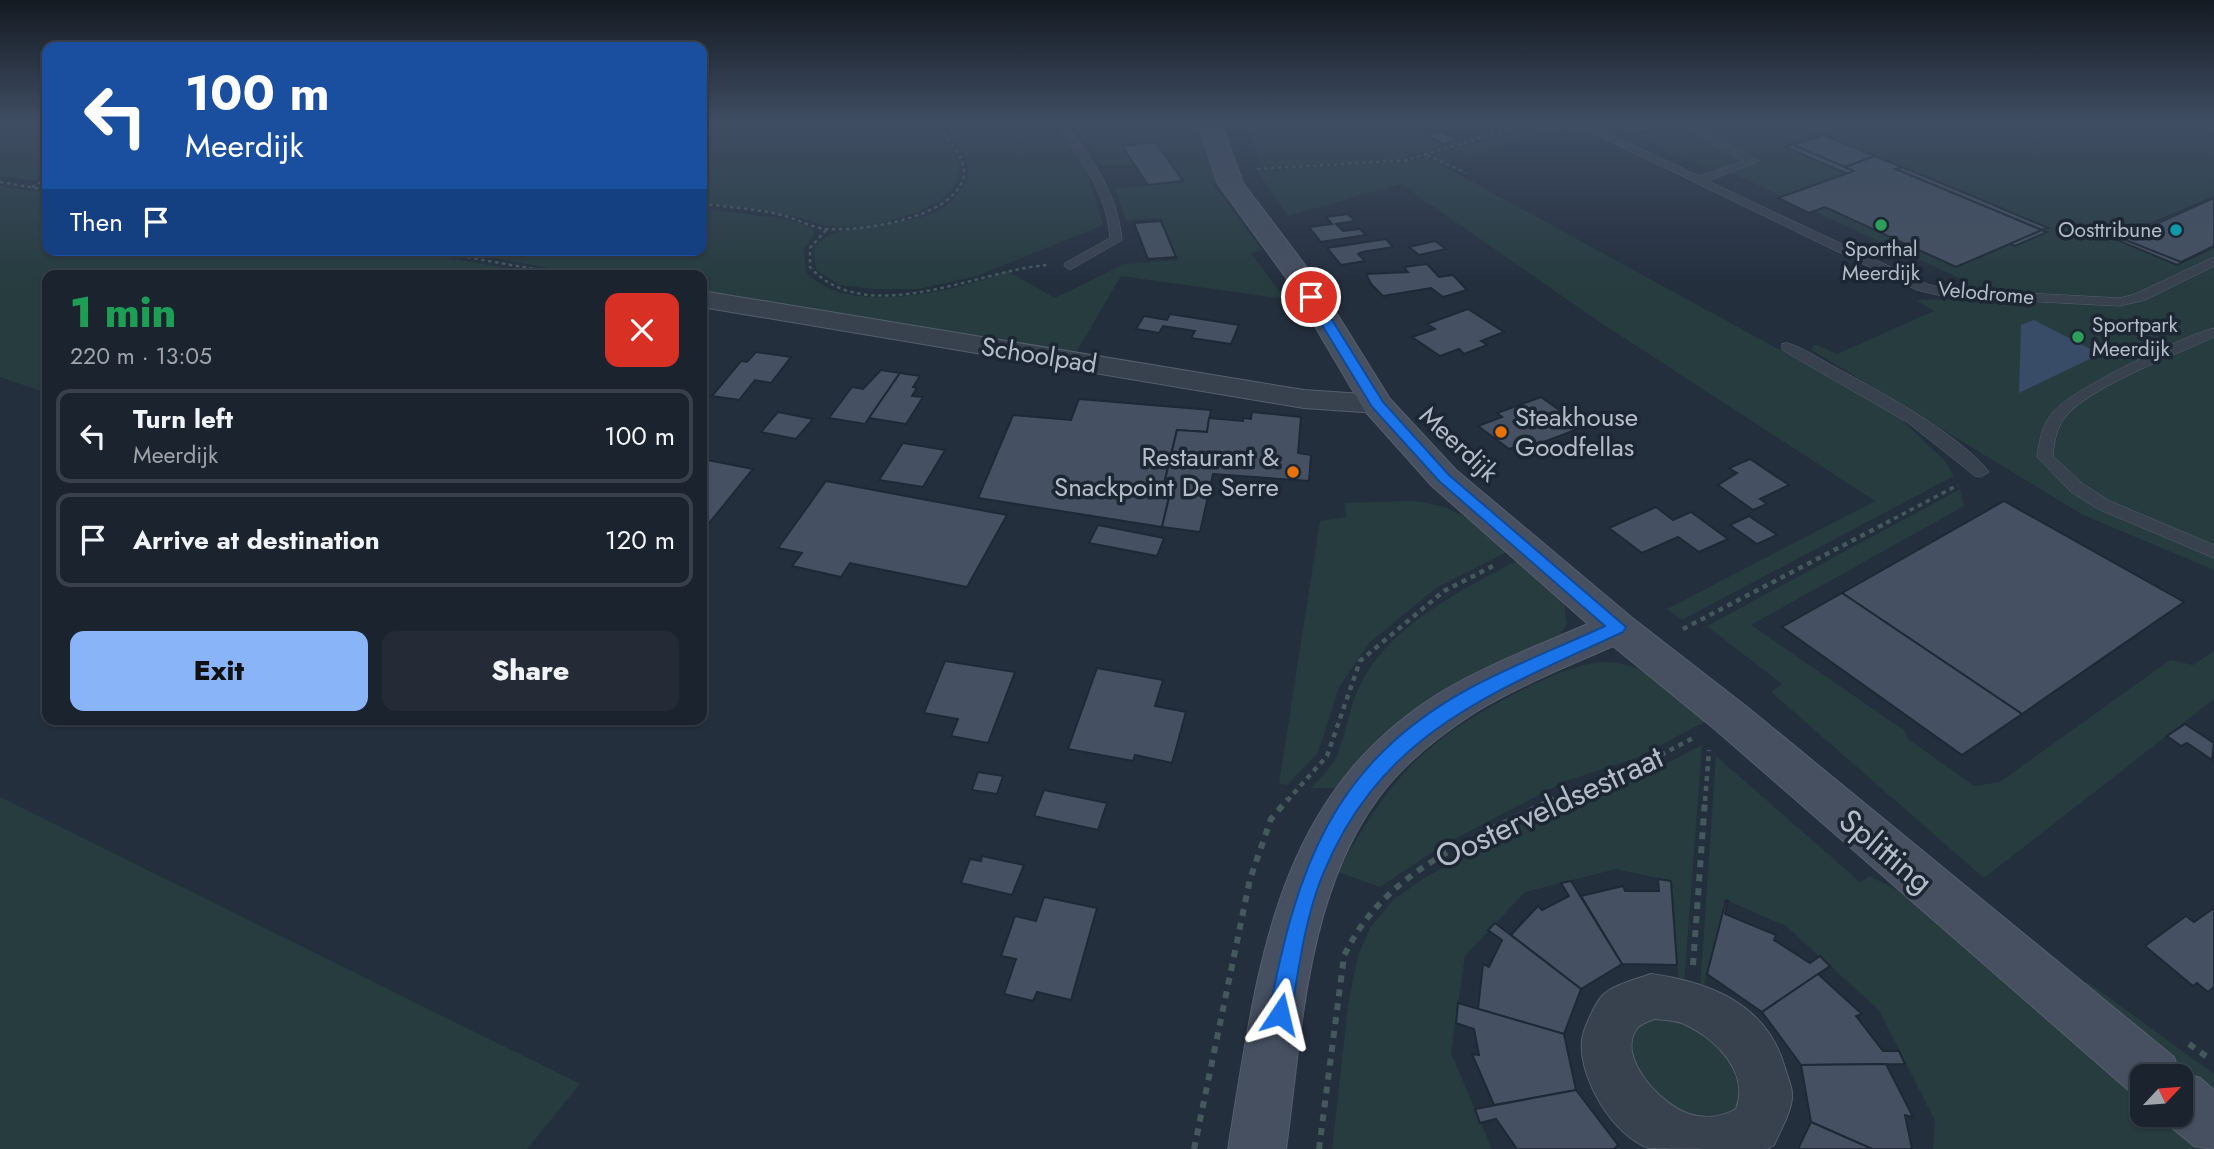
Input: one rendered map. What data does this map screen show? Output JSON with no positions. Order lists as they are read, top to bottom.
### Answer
{
  "streets": {
    "street": ["Schoolpad", "Meerdijk", "Splitting"],
    "lane": ["Velodrome"],
    "path": ["Oosterveldsestraat"]
  },
  "crossings": [
    ["Schoolpad", "Meerdijk"],
    ["Meerdijk", "Splitting"],
    ["Oosterveldsestraat", "Splitting"]
  ],
  "places": [
    "Sporthal Meerdijk",
    "Oosttribune",
    "Sportpark Meerdijk",
    "Steakhouse Goodfellas",
    "Restaurant & Snackpoint De Serre"
  ],
  "north": "top right",
  "page": {
    "turn": ["100 m", "Meerdijk"],
    "then": "Then",
    "heading": ["1 min", "220 m · 13:05"],
    "list": [
      {
        "name": "Turn left",
        "note": "Meerdijk",
        "value": "100 m"
      },
      {
        "name": "Arrive at destination",
        "value": "120 m"
      }
    ],
    "buttons": ["Exit", "Share"]
  }
}
